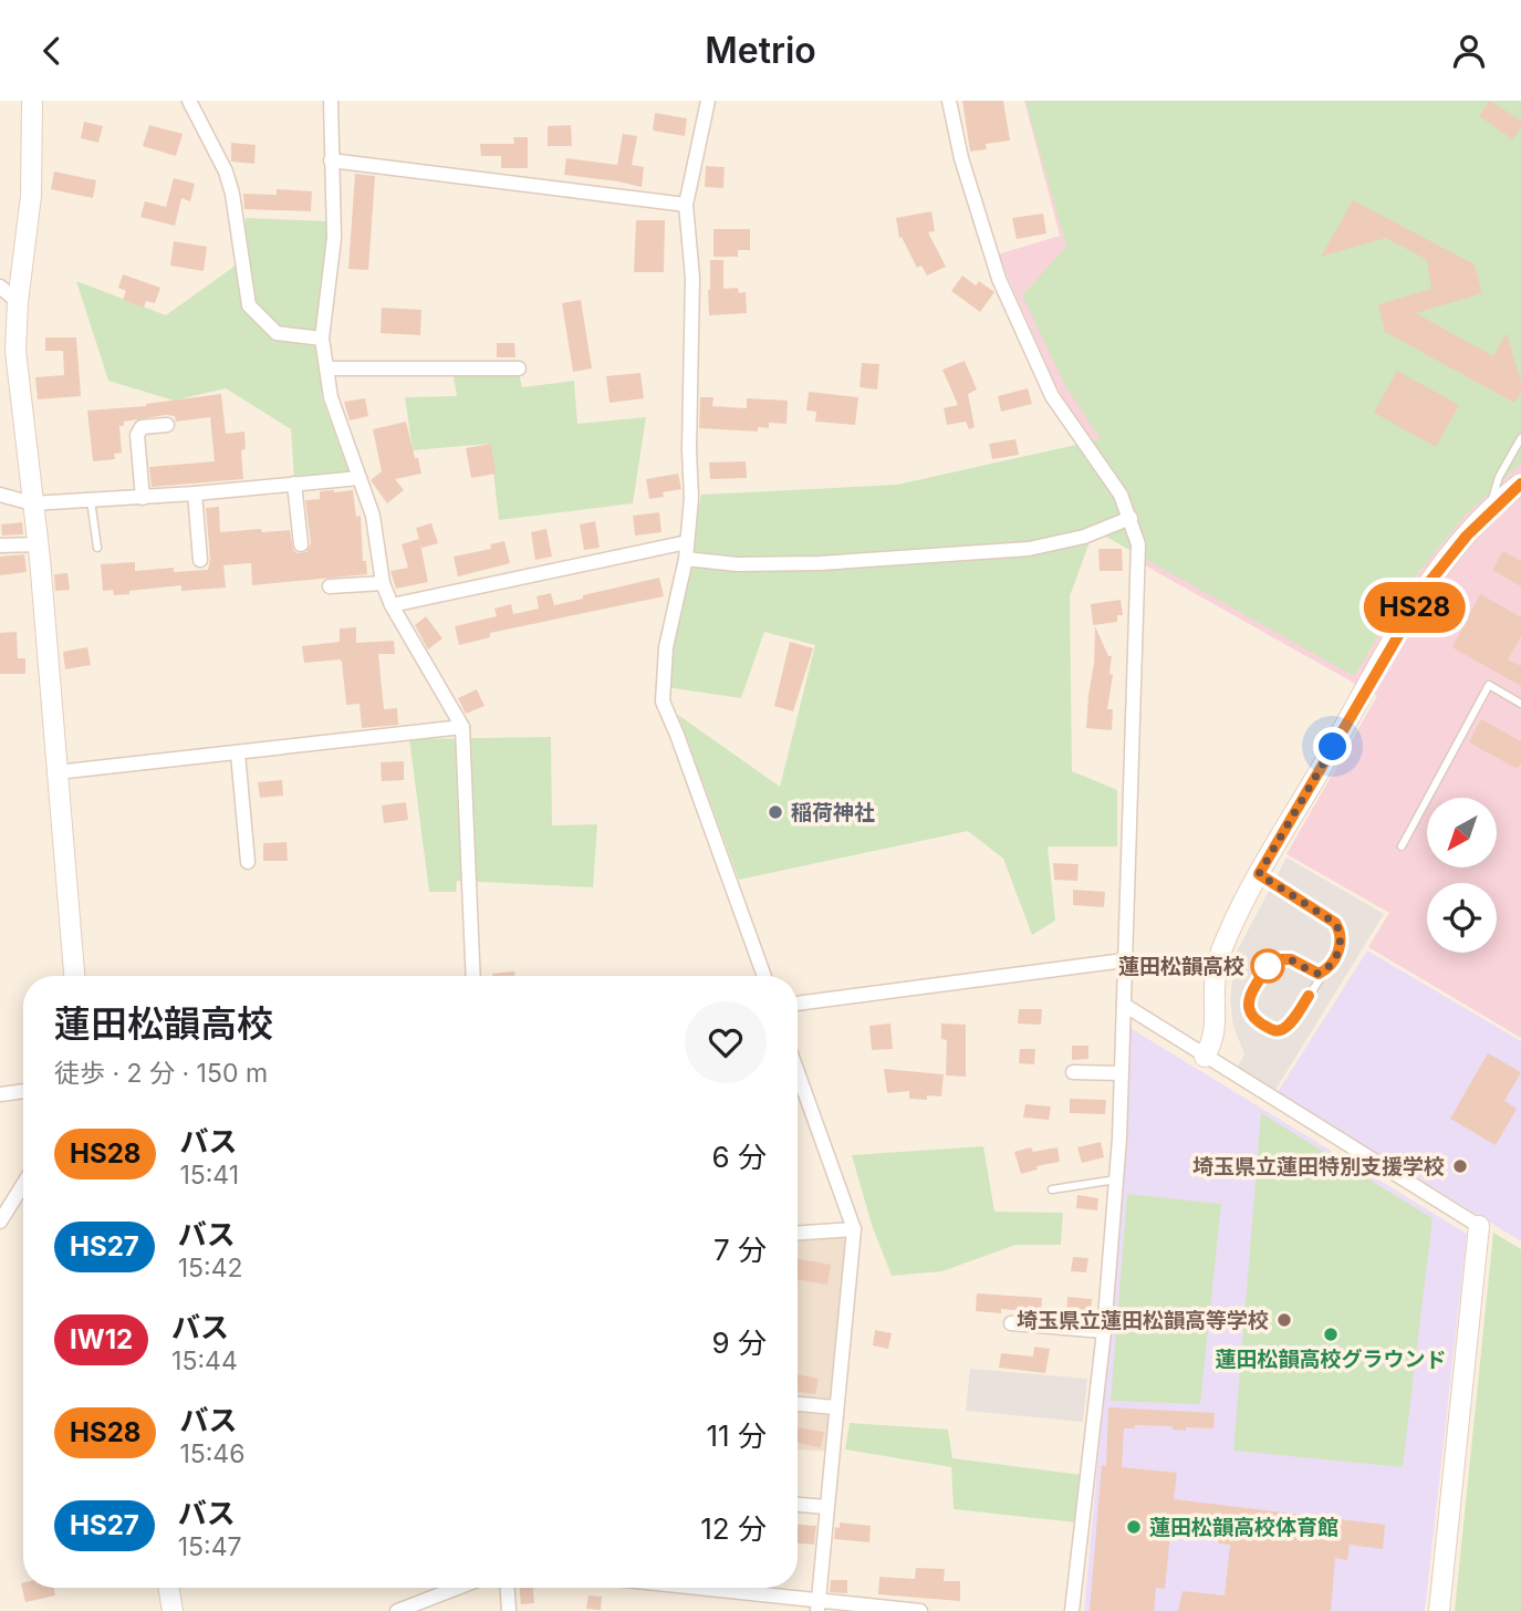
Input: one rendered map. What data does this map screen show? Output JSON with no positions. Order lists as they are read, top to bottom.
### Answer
{
  "places": [
    "稲荷神社",
    "蓮田松韻高校",
    "埼玉県立蓮田特別支援学校",
    "埼玉県立蓮田松韻高等学校",
    "蓮田松韻高校グラウンド",
    "蓮田松韻高校体育館"
  ],
  "lines": ["bus line HS28"],
  "north": "bottom left",
  "page": {
    "header": "Metrio",
    "on_map": "HS28",
    "heading": ["蓮田松韻高校", "徒歩 · 2 分 · 150 m"],
    "list": [
      {
        "mark": "HS28",
        "name": "バス",
        "note": "15:41",
        "value": "6 分"
      },
      {
        "mark": "HS27",
        "name": "バス",
        "note": "15:42",
        "value": "7 分"
      },
      {
        "mark": "IW12",
        "name": "バス",
        "note": "15:44",
        "value": "9 分"
      },
      {
        "mark": "HS28",
        "name": "バス",
        "note": "15:46",
        "value": "11 分"
      },
      {
        "mark": "HS27",
        "name": "バス",
        "note": "15:47",
        "value": "12 分"
      }
    ]
  }
}
